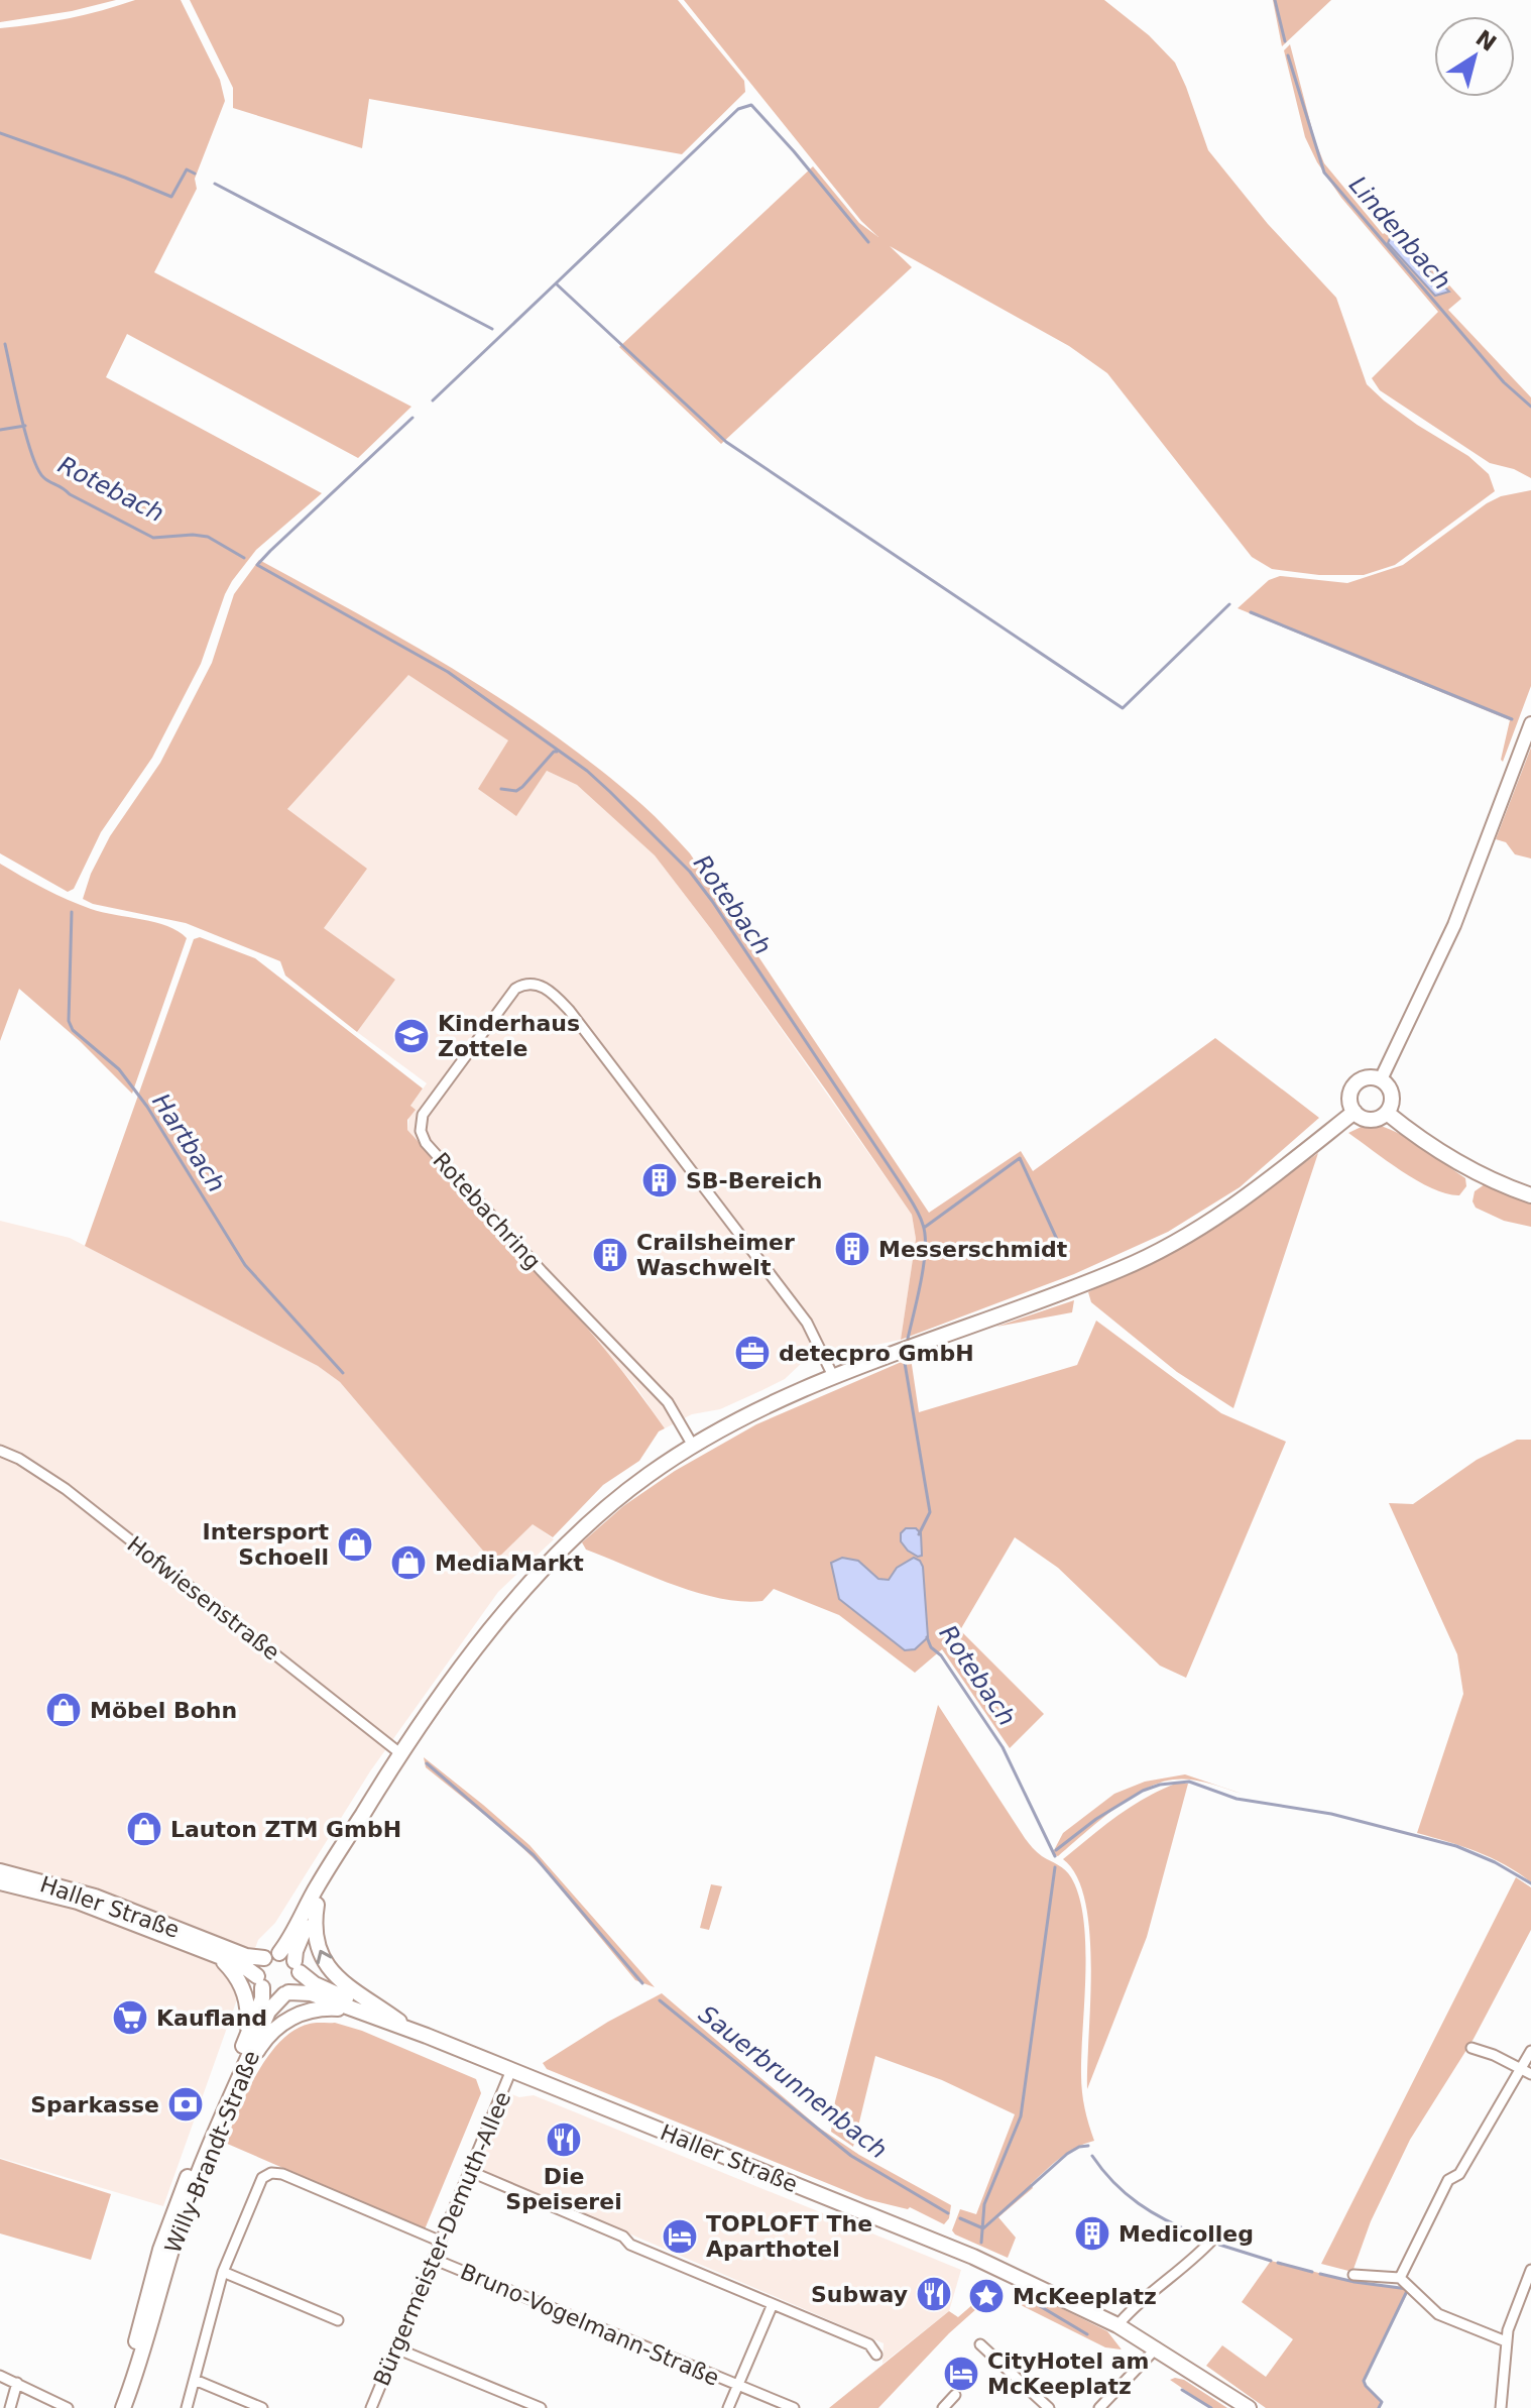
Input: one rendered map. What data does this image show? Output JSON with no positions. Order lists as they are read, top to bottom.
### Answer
{
  "streets": {
    "main road": ["Haller Straße", "Willy-Brandt-Straße"],
    "street": [
      "Rotebachring",
      "Hofwiesenstraße",
      "Bürgermeister-Demuth-Allee",
      "Bruno-Vogelmann-Straße"
    ]
  },
  "crossings": [
    ["Haller Straße", "Willy-Brandt-Straße"],
    ["Haller Straße", "Bürgermeister-Demuth-Allee"],
    ["Bürgermeister-Demuth-Allee", "Bruno-Vogelmann-Straße"]
  ],
  "water": [
    "Lindenbach",
    "Rotebach",
    "Hartbach",
    "Sauerbrunnenbach"
  ],
  "places": {
    "school or university": ["Kinderhaus Zottele"],
    "building": [
      "SB-Bereich",
      "Messerschmidt",
      "Crailsheimer Waschwelt",
      "Medicolleg"
    ],
    "office": ["detecpro GmbH"],
    "shop": [
      "Intersport Schoell",
      "MediaMarkt",
      "Möbel Bohn",
      "Lauton ZTM GmbH"
    ],
    "supermarket": ["Kaufland"],
    "bank": ["Sparkasse"],
    "restaurant": ["Die Speiserei", "Subway"],
    "hotel": ["TOPLOFT The Aparthotel", "CityHotel am McKeeplatz"],
    "place": ["McKeeplatz"]
  },
  "north": "top right"
}
